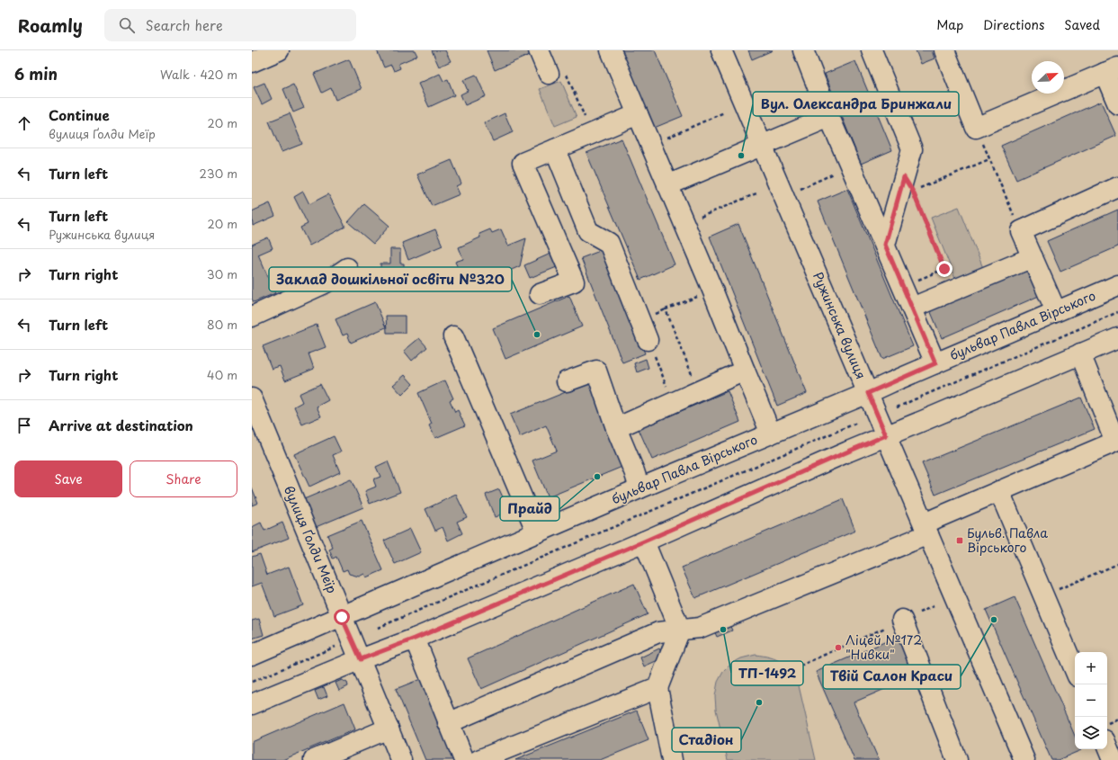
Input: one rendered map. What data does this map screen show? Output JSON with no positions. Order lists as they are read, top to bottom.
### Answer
{
  "streets": {
    "street": ["Ружинська вулиця", "бульвар Павла Вірського", "вулиця Ґолди Меїр"]
  },
  "crossings": [
    ["Ружинська вулиця", "бульвар Павла Вірського"],
    ["бульвар Павла Вірського", "вулиця Ґолди Меїр"]
  ],
  "places": {
    "other": [
      "Вул. Олександра Бринжали",
      "Заклад дошкільної освіти №320",
      "Прайд",
      "Твій Салон Краси",
      "ТП-1492",
      "Ліцей №172 \"Нивки\"",
      "Стадіон"
    ],
    "transit": ["Бульв. Павла Вірського"]
  },
  "north": "top right",
  "page": {
    "header": "Roamly",
    "search": "Search here",
    "nav": ["Map", "Directions", "Saved"],
    "heading": ["6 min", "Walk · 420 m"],
    "list": [
      ["Continue", "вулиця Ґолди Меїр", "20 m"],
      ["Turn left", "230 m"],
      ["Turn left", "Ружинська вулиця", "20 m"],
      ["Turn right", "30 m"],
      ["Turn left", "80 m"],
      ["Turn right", "40 m"],
      "Arrive at destination"
    ],
    "buttons": ["Save", "Share"],
    "map_buttons": ["+", "−"]
  }
}
